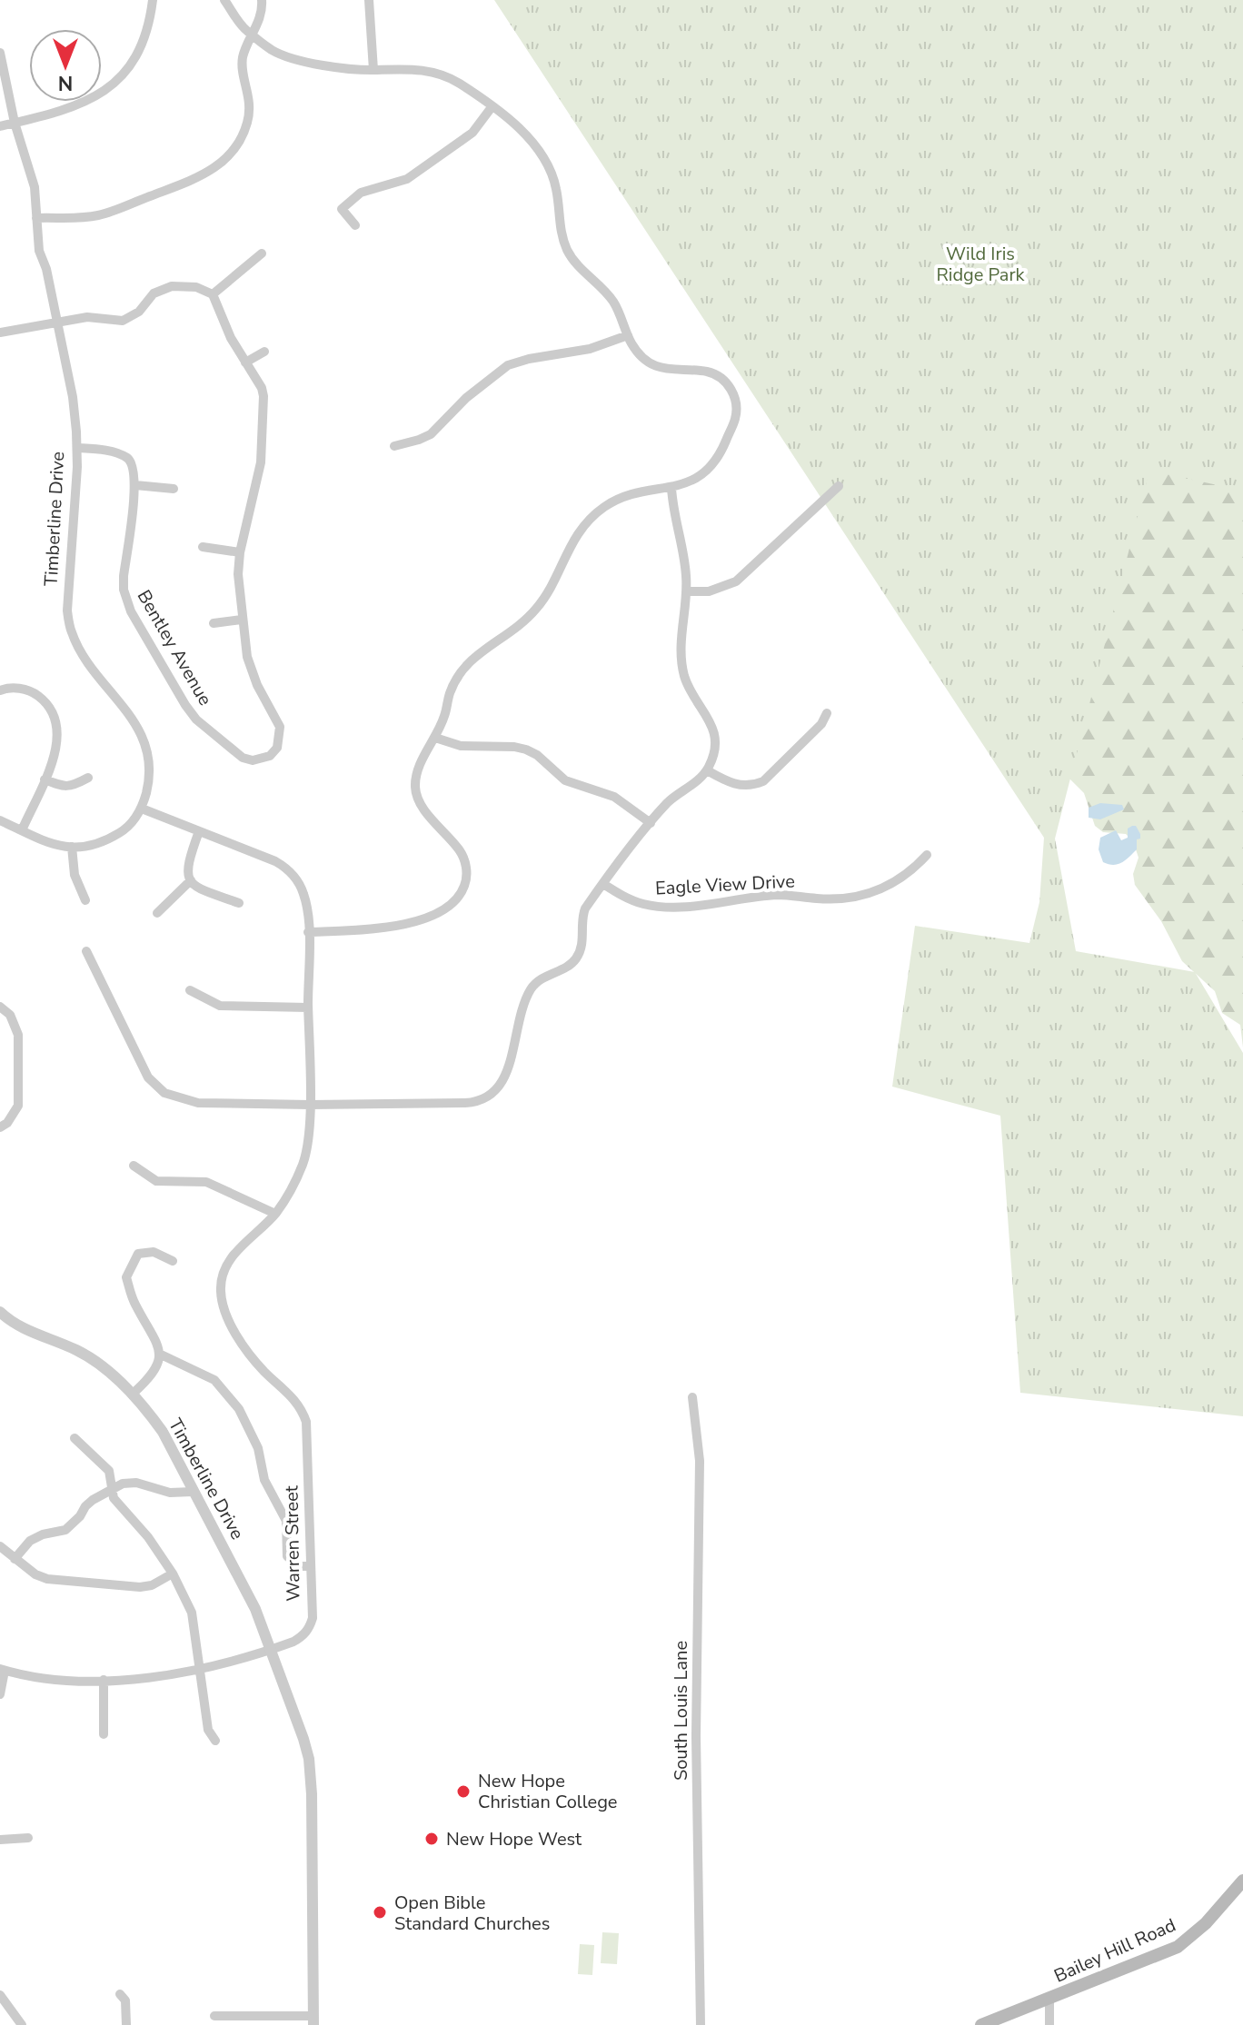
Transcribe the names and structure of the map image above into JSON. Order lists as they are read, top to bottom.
{
  "streets": {
    "main road": ["Bailey Hill Road"],
    "street": [
      "Timberline Drive",
      "Bentley Avenue",
      "Eagle View Drive",
      "Warren Street",
      "South Louis Lane"
    ]
  },
  "crossings": [
    ["Timberline Drive", "Warren Street"]
  ],
  "parks": ["Wild Iris Ridge Park"],
  "places": ["New Hope Christian College", "New Hope West", "Open Bible Standard Churches"],
  "north": "bottom"
}
